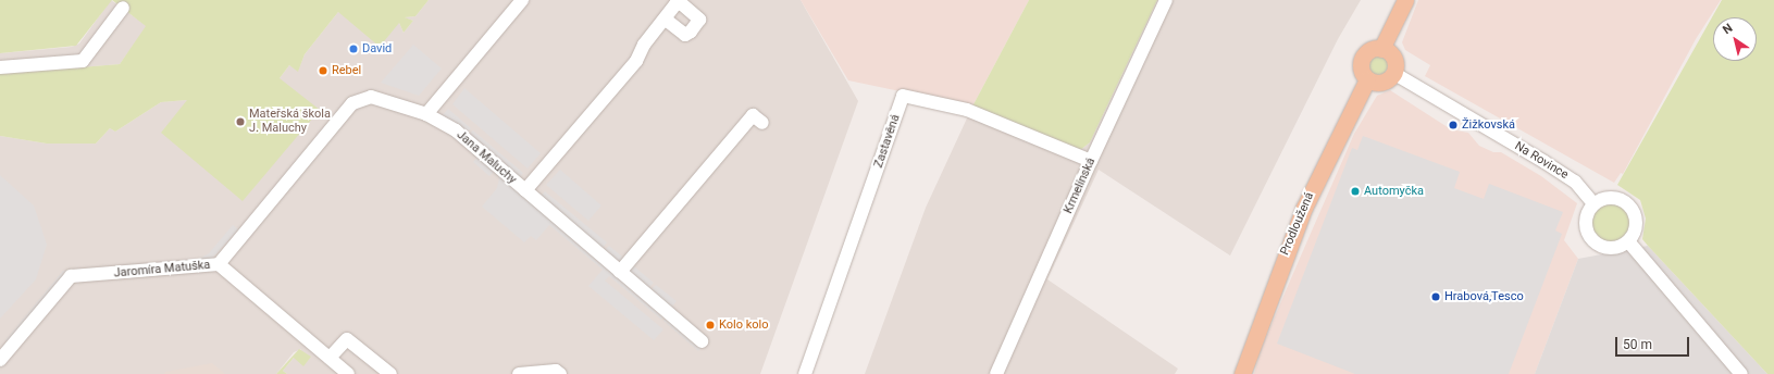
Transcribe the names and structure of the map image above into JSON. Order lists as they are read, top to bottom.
{
  "streets": {
    "main road": ["Prodloužená"],
    "street": [
      "Zastavěná",
      "Jana Maluchy",
      "Na Rovince",
      "Krmelínská",
      "Jaromíra Matuška"
    ]
  },
  "crossings": [
    ["Zastavěná", "Krmelínská"],
    ["Jana Maluchy", "Jaromíra Matuška"],
    ["Na Rovince", "Prodloužená"]
  ],
  "places": [
    "David",
    "Rebel",
    "Mateřská škola J. Maluchy",
    "Žižkovská",
    "Automyčka",
    "Hrabová,Tesco",
    "Kolo kolo"
  ],
  "scale_bar": "50 m",
  "north": "top left"
}
